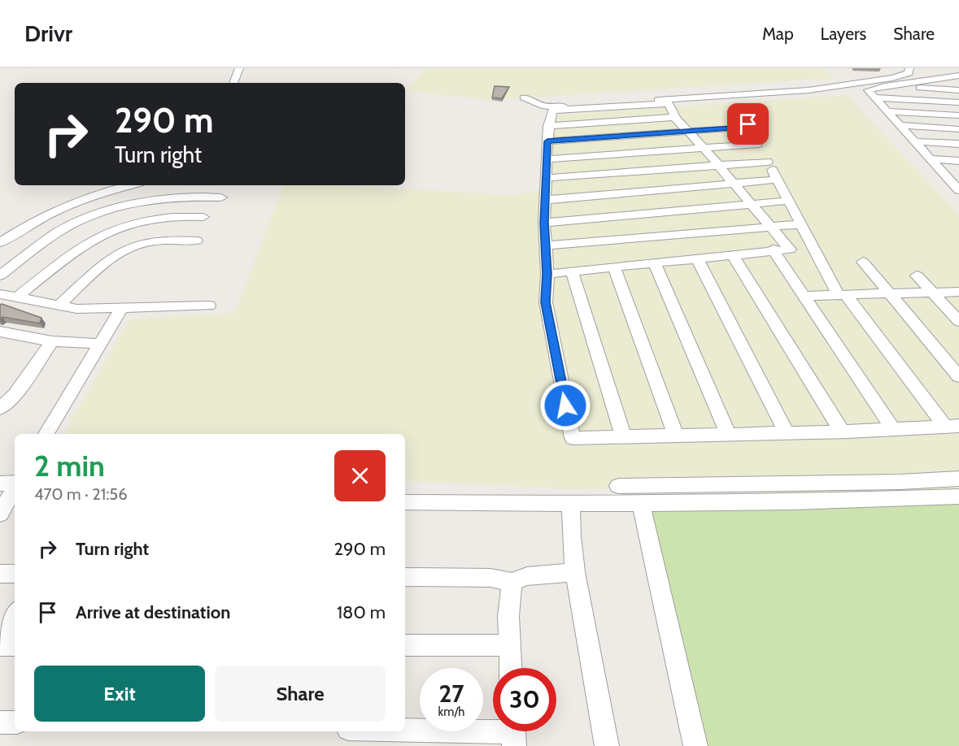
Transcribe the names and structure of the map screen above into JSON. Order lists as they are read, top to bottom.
{
  "page": {
    "header": "Drivr",
    "nav": ["Map", "Layers", "Share"],
    "turn": ["290 m", "Turn right"],
    "heading": ["2 min", "470 m · 21:56"],
    "list": [
      {
        "name": "Turn right",
        "value": "290 m"
      },
      {
        "name": "Arrive at destination",
        "value": "180 m"
      }
    ],
    "buttons": ["Exit", "Share"],
    "speed": "27 km/h",
    "limit": "30"
  }
}
